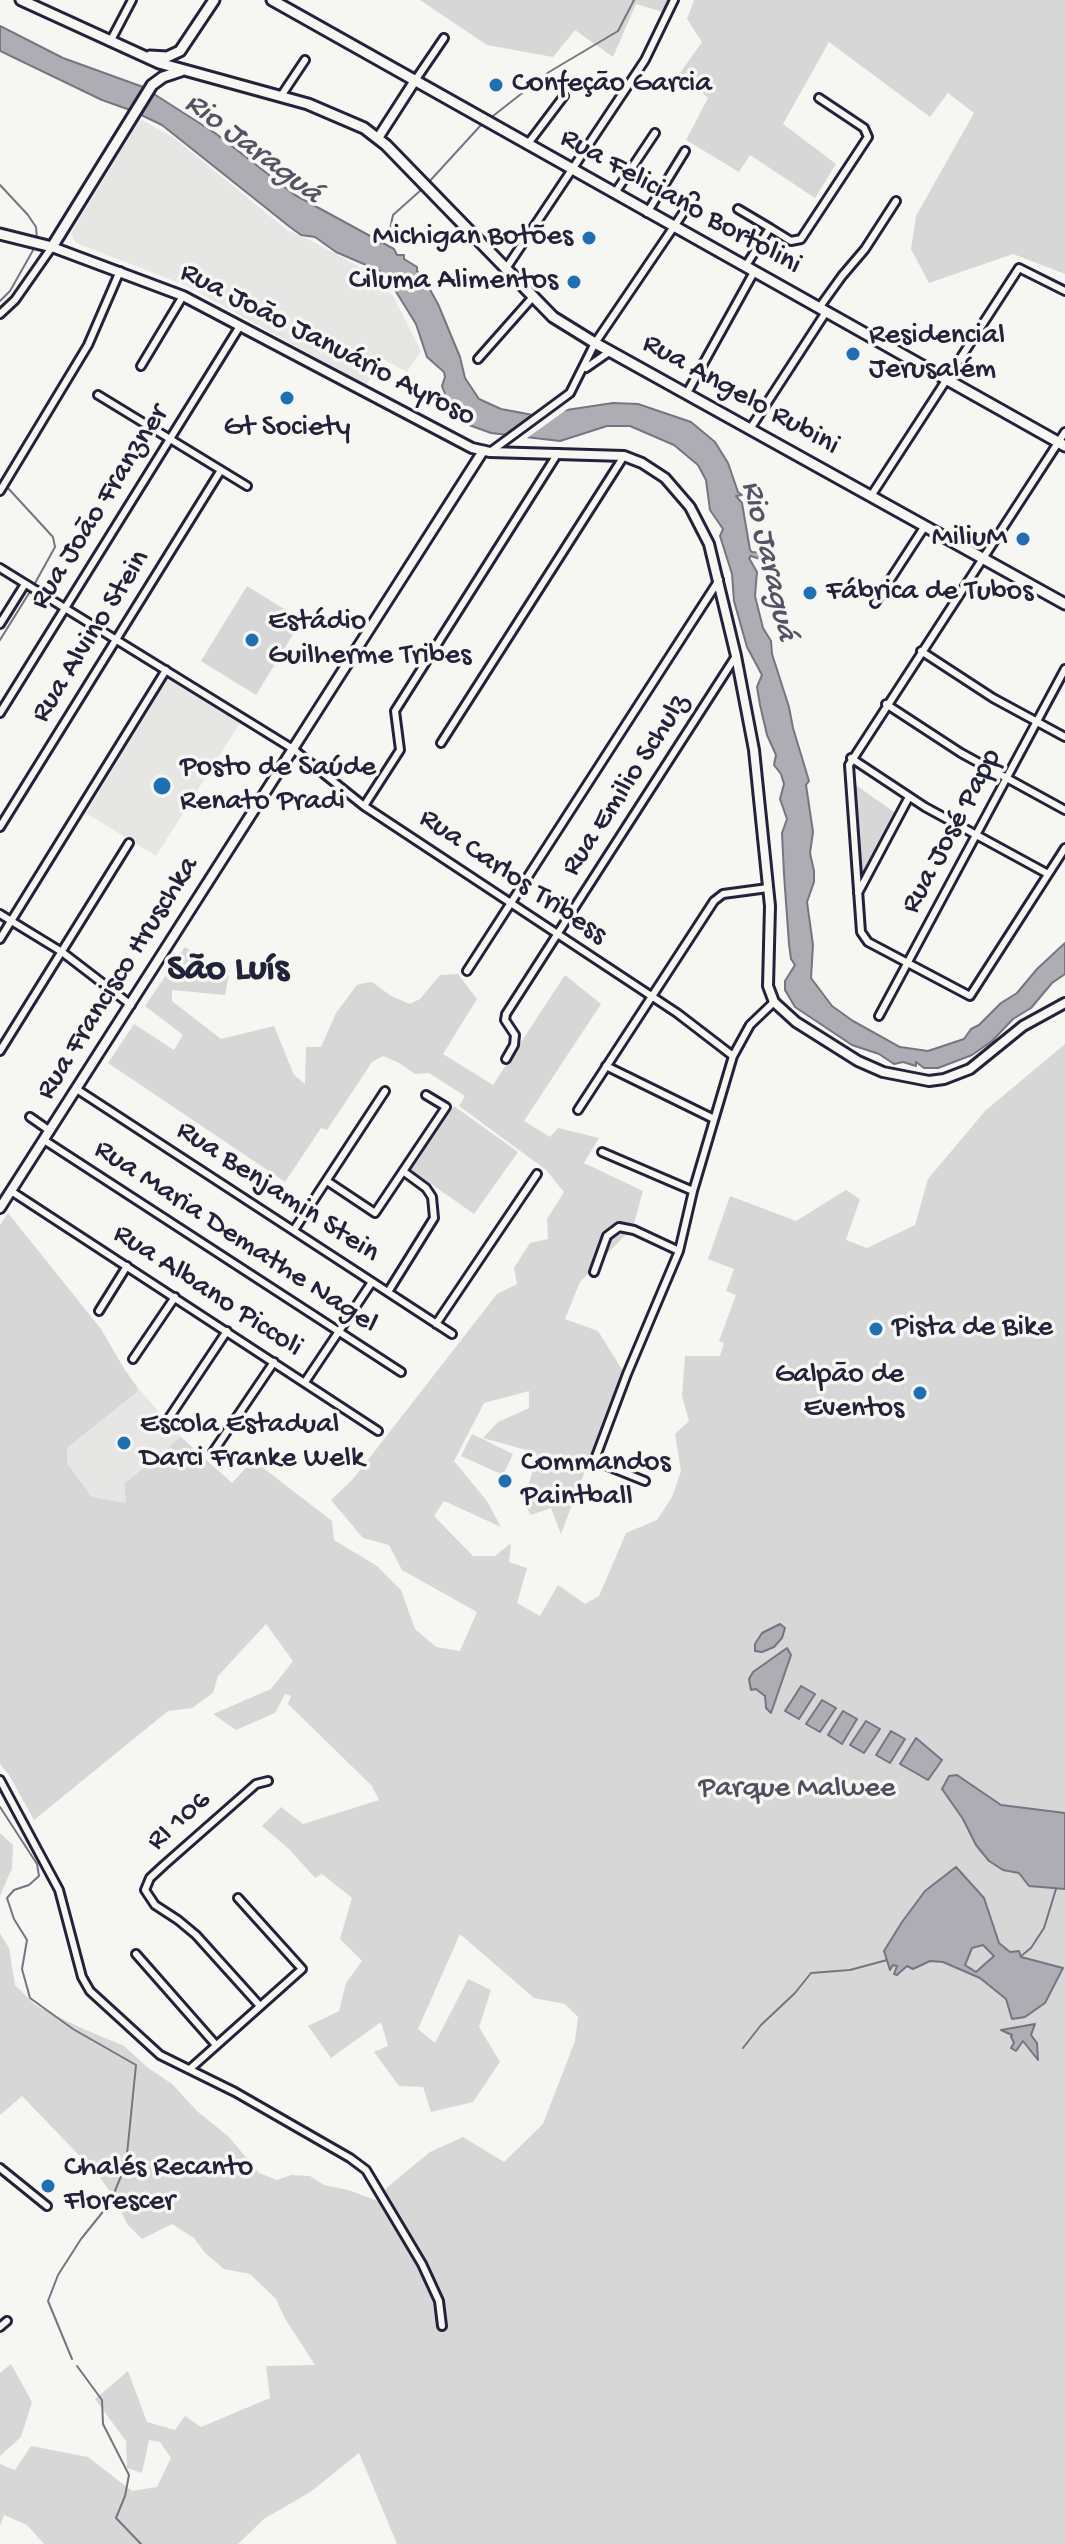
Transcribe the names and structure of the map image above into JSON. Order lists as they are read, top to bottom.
{
  "streets": {
    "main road": [
      "Rua Feliciano Bortolini",
      "Rua João Januário Ayroso",
      "Rua Angelo Rubini",
      "Rua Francisco Hruschka"
    ],
    "street": [
      "Rua João Franzner",
      "Rua Alvino Stein",
      "Rua Emilio Schulz",
      "Rua José Papp",
      "Rua Carlos Tribess",
      "Rua Benjamin Stein",
      "Rua Maria Demathe Nagel",
      "Rua Albano Piccoli",
      "RI 106"
    ]
  },
  "crossings": [
    ["Rua João Januário Ayroso", "Rua João Franzner"],
    ["Rua João Januário Ayroso", "Rua Emilio Schulz"],
    ["Rua João Januário Ayroso", "Rua Francisco Hruschka"],
    ["Rua João Franzner", "Rua Carlos Tribess"],
    ["Rua Alvino Stein", "Rua Carlos Tribess"],
    ["Rua Emilio Schulz", "Rua Carlos Tribess"],
    ["Rua Carlos Tribess", "Rua Francisco Hruschka"],
    ["Rua Francisco Hruschka", "Rua Benjamin Stein"],
    ["Rua Francisco Hruschka", "Rua Maria Demathe Nagel"],
    ["Rua Francisco Hruschka", "Rua Albano Piccoli"]
  ],
  "districts": ["São Luís"],
  "water": ["Rio Jaraguá"],
  "parks": ["Parque Malwee"],
  "places": [
    "Confeção Garcia",
    "Michigan Botões",
    "Ciluma Alimentos",
    "Residencial Jerusalém",
    "Gt Society",
    "MiliuM",
    "Fábrica de Tubos",
    "Estádio Guilherme Tribes",
    "Posto de Saúde Renato Pradi",
    "Pista de Bike",
    "Galpão de Eventos",
    "Escola Estadual Darci Franke Welk",
    "Commandos Paintball",
    "Chalés Recanto Florescer"
  ]
}
